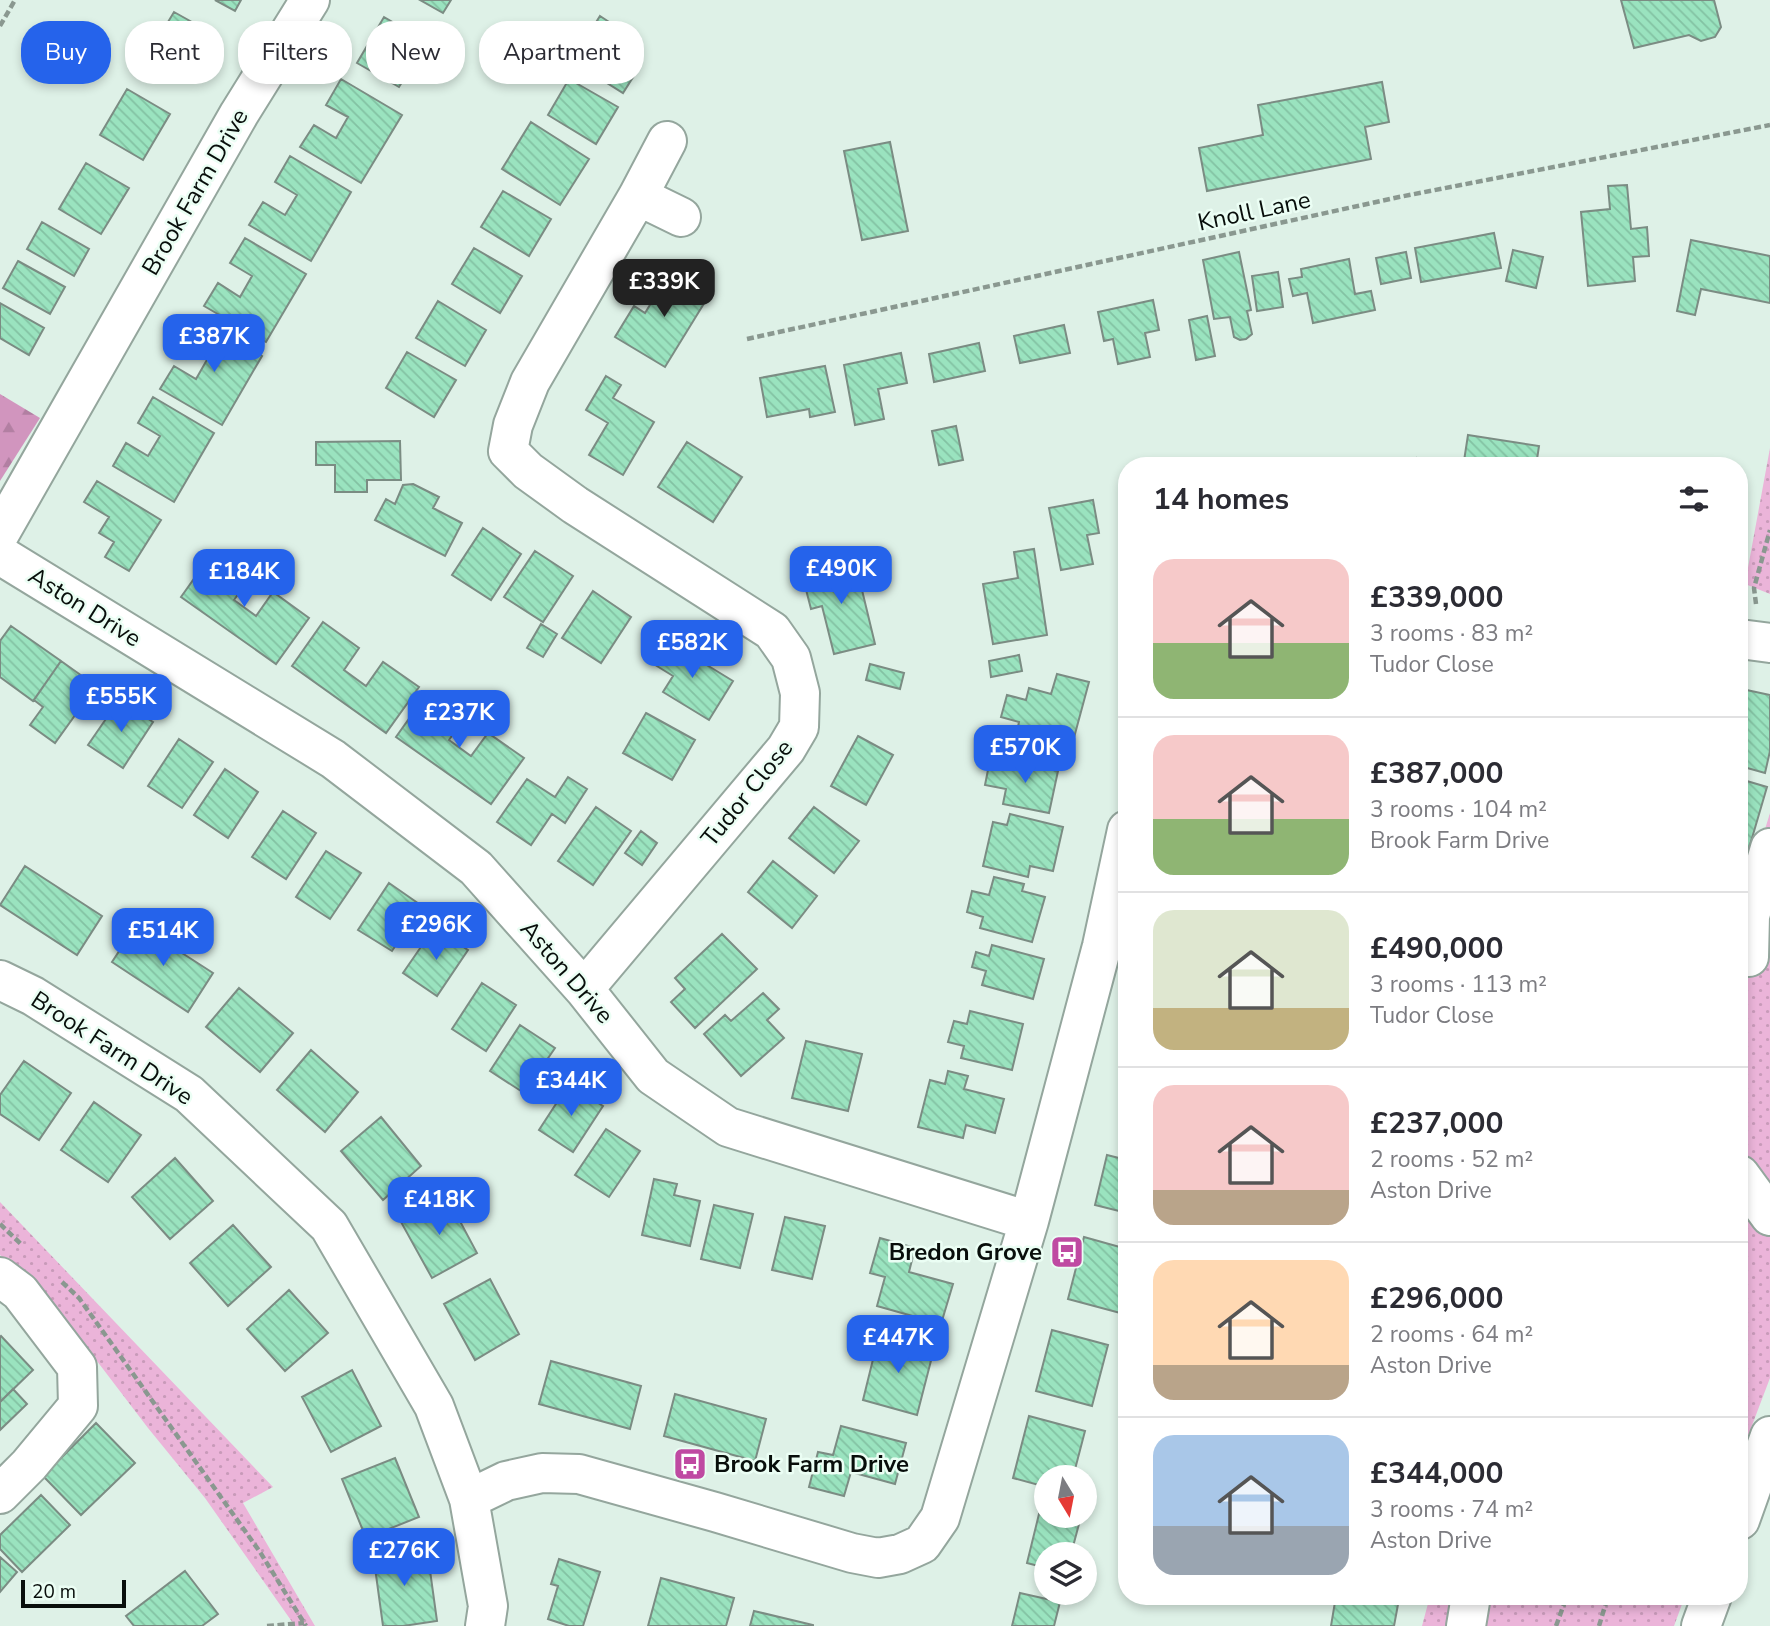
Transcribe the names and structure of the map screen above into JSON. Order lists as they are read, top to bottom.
{
  "streets": {
    "street": ["Brook Farm Drive", "Aston Drive", "Tudor Close"],
    "path": ["Knoll Lane"]
  },
  "crossings": [
    ["Aston Drive", "Tudor Close"]
  ],
  "places": {
    "bus stop": ["Bredon Grove", "Brook Farm Drive"]
  },
  "scale_bar": "20 m",
  "north": "bottom",
  "page": {
    "chip": [
      "Buy",
      "Rent",
      "Filters",
      "New",
      "Apartment"
    ],
    "price": [
      "£339K",
      "£387K",
      "£490K",
      "£184K",
      "£582K",
      "£555K",
      "£237K",
      "£570K",
      "£296K",
      "£514K",
      "£344K",
      "£418K",
      "£447K",
      "£276K"
    ],
    "heading": "14 homes",
    "list": [
      {
        "name": "£339,000",
        "note": "3 rooms · 83 m² · Tudor Close"
      },
      {
        "name": "£387,000",
        "note": "3 rooms · 104 m² · Brook Farm Drive"
      },
      {
        "name": "£490,000",
        "note": "3 rooms · 113 m² · Tudor Close"
      },
      {
        "name": "£237,000",
        "note": "2 rooms · 52 m² · Aston Drive"
      },
      {
        "name": "£296,000",
        "note": "2 rooms · 64 m² · Aston Drive"
      },
      {
        "name": "£344,000",
        "note": "3 rooms · 74 m² · Aston Drive"
      }
    ],
    "scale": "20 m"
  }
}
